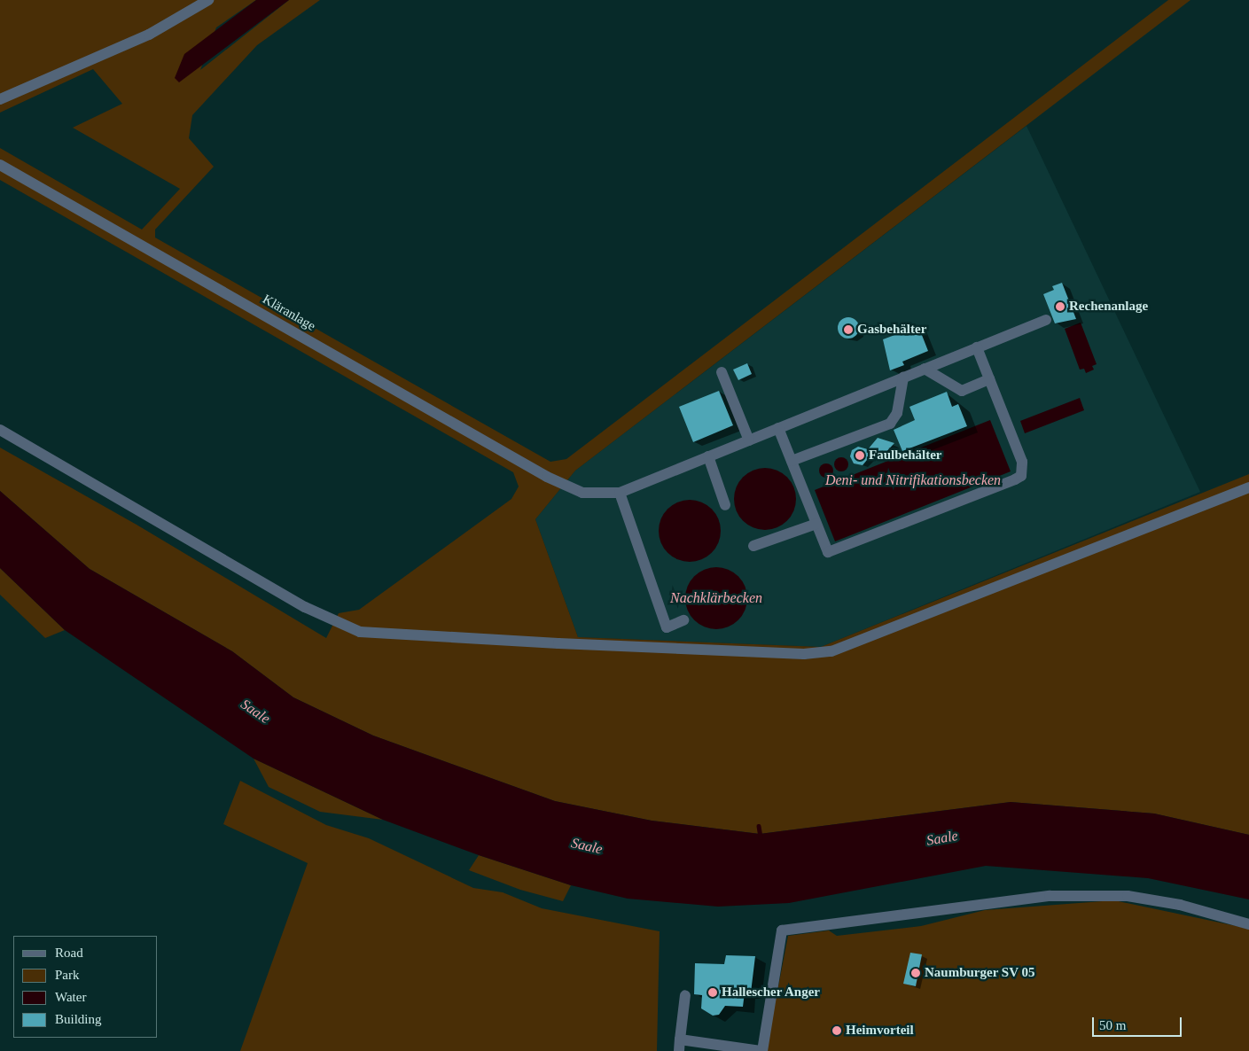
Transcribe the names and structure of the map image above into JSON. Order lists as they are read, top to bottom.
{
  "streets": {
    "street": ["Kläranlage"]
  },
  "water": ["Deni- und Nitrifikationsbecken", "Nachklärbecken", "Saale"],
  "places": [
    "Rechenanlage",
    "Gasbehälter",
    "Faulbehälter",
    "Naumburger SV 05",
    "Hallescher Anger",
    "Heimvorteil"
  ],
  "legend": [
    "Road",
    "Park",
    "Water",
    "Building"
  ],
  "scale_bar": "50 m"
}
